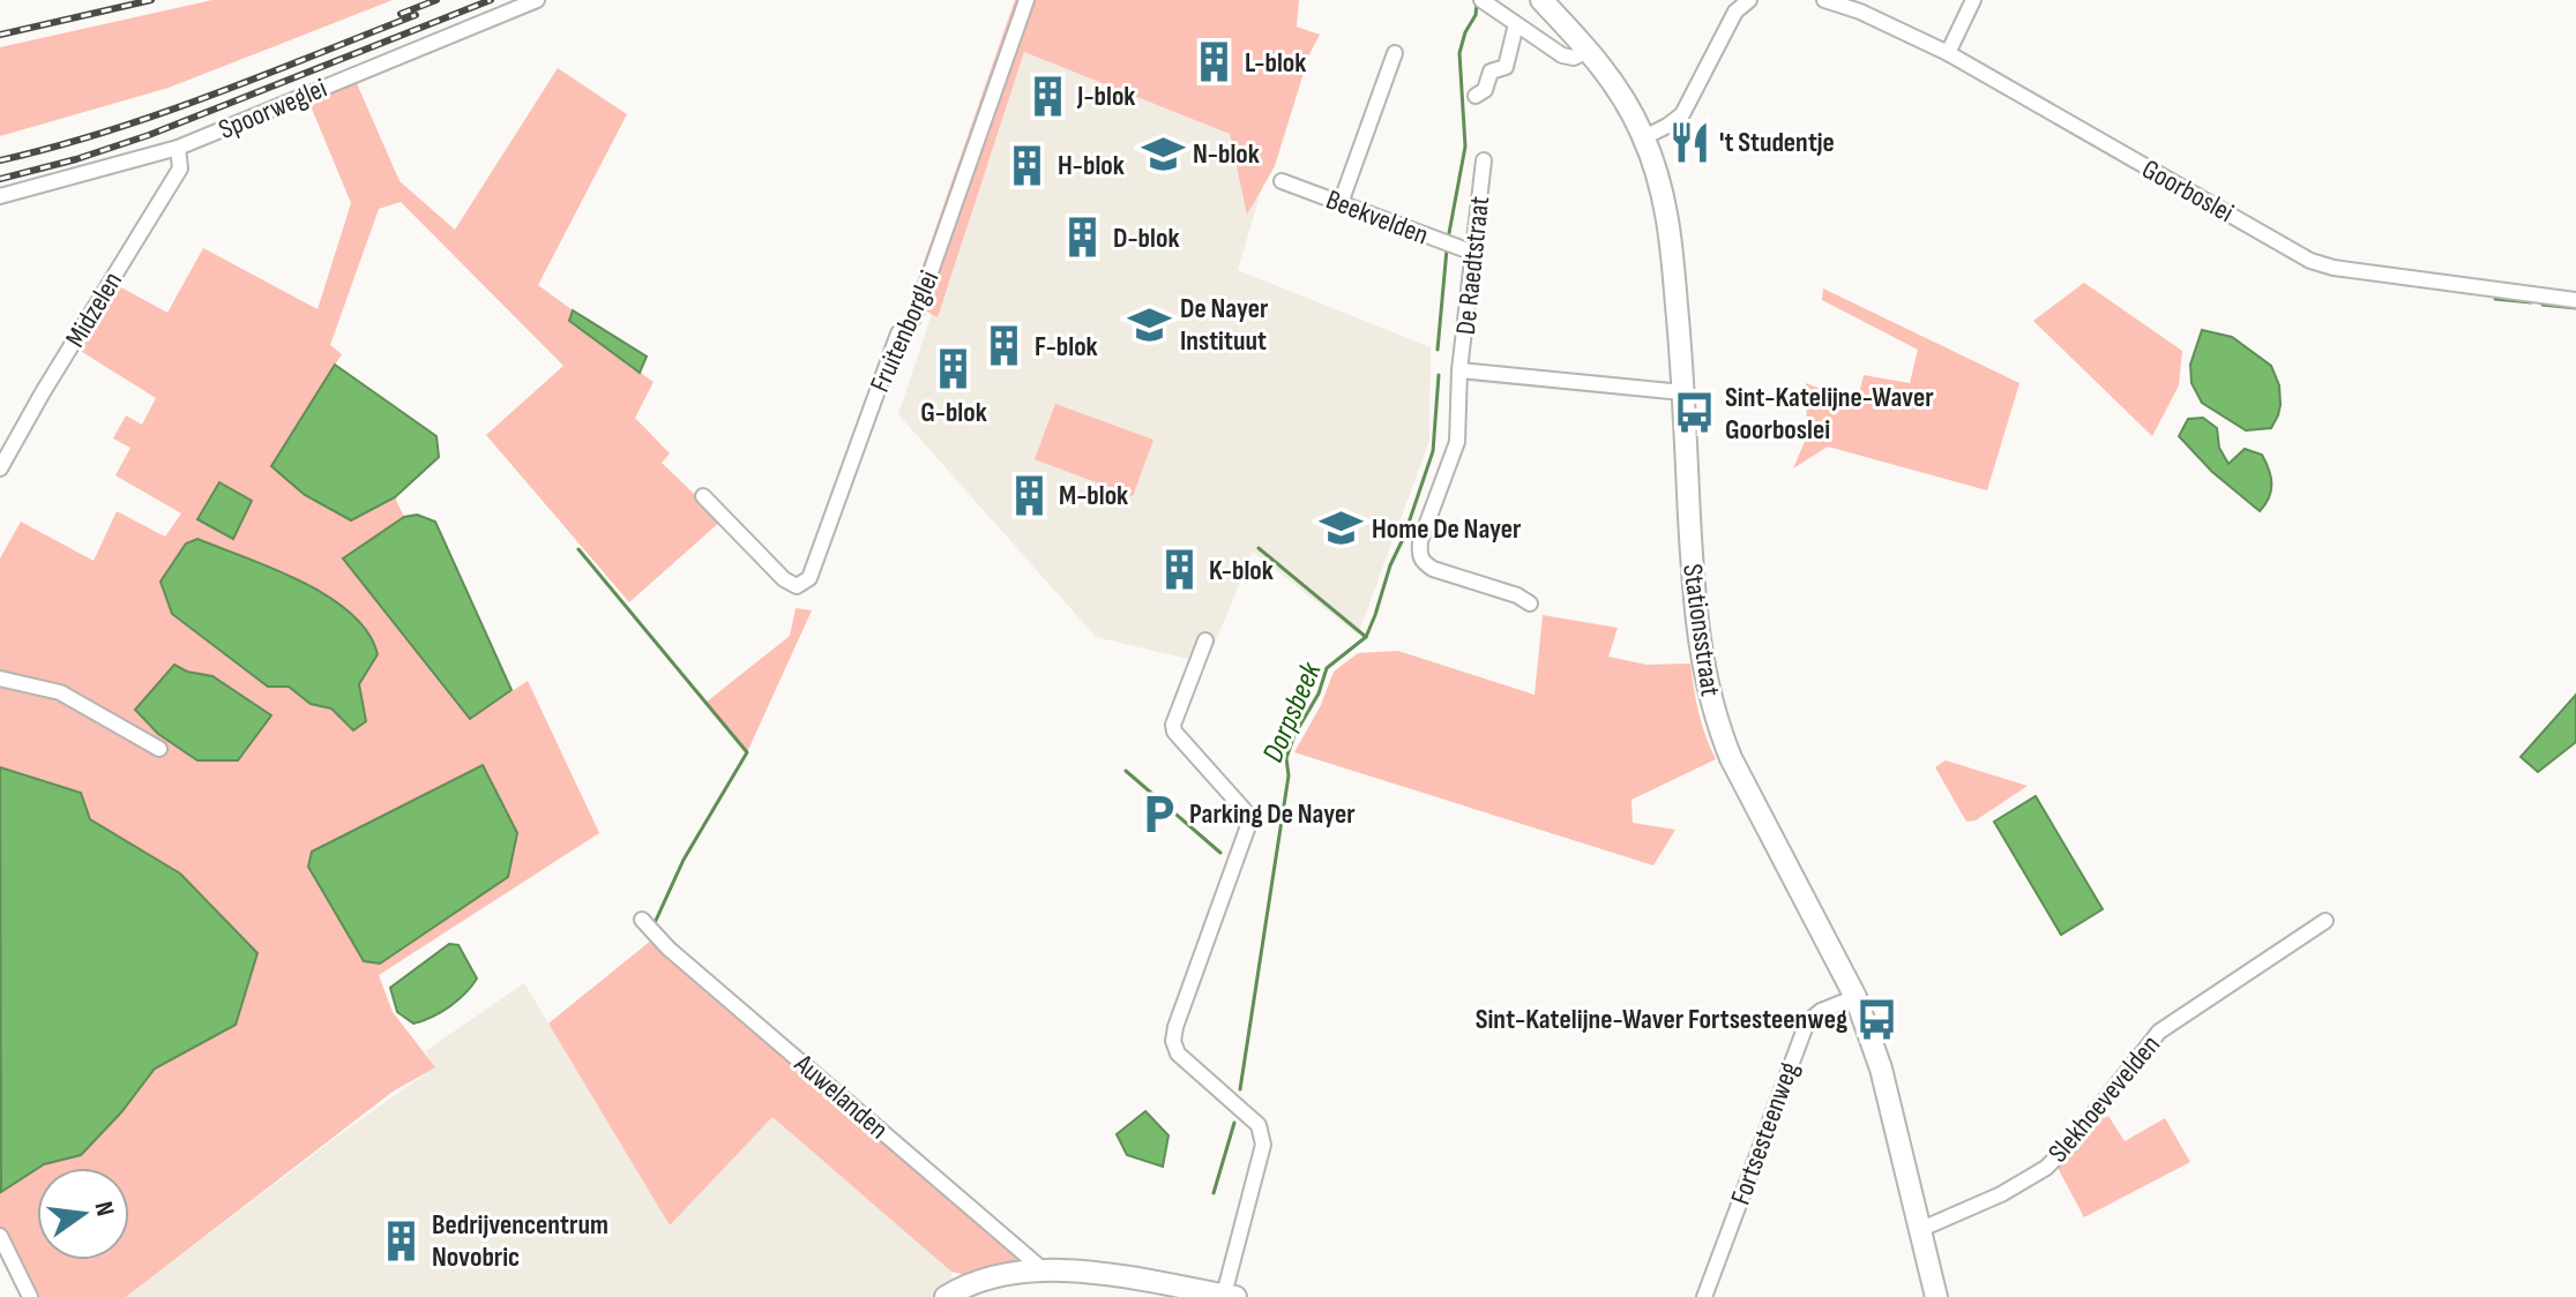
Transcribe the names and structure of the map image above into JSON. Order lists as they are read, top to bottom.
{
  "streets": {
    "street": [
      "Spoorweglei",
      "Goorboslei",
      "Beekvelden",
      "De Raedtstraat",
      "Midzelen",
      "Fruitenborglei",
      "Stationsstraat",
      "Auwelanden",
      "Slekhoevevelden",
      "Fortsesteenweg"
    ]
  },
  "crossings": [
    ["Spoorweglei", "Midzelen"],
    ["Beekvelden", "De Raedtstraat"],
    ["Stationsstraat", "Slekhoevevelden"],
    ["Stationsstraat", "Fortsesteenweg"]
  ],
  "water": ["Dorpsbeek"],
  "places": {
    "building": [
      "L-blok",
      "J-blok",
      "H-blok",
      "D-blok",
      "F-blok",
      "G-blok",
      "M-blok",
      "K-blok",
      "Bedrijvencentrum Novobric"
    ],
    "restaurant": ["'t Studentje"],
    "school or university": ["N-blok", "De Nayer Instituut", "Home De Nayer"],
    "bus stop": ["Sint-Katelijne-Waver Goorboslei", "Sint-Katelijne-Waver Fortsesteenweg"],
    "parking": ["Parking De Nayer"]
  },
  "north": "right"
}
